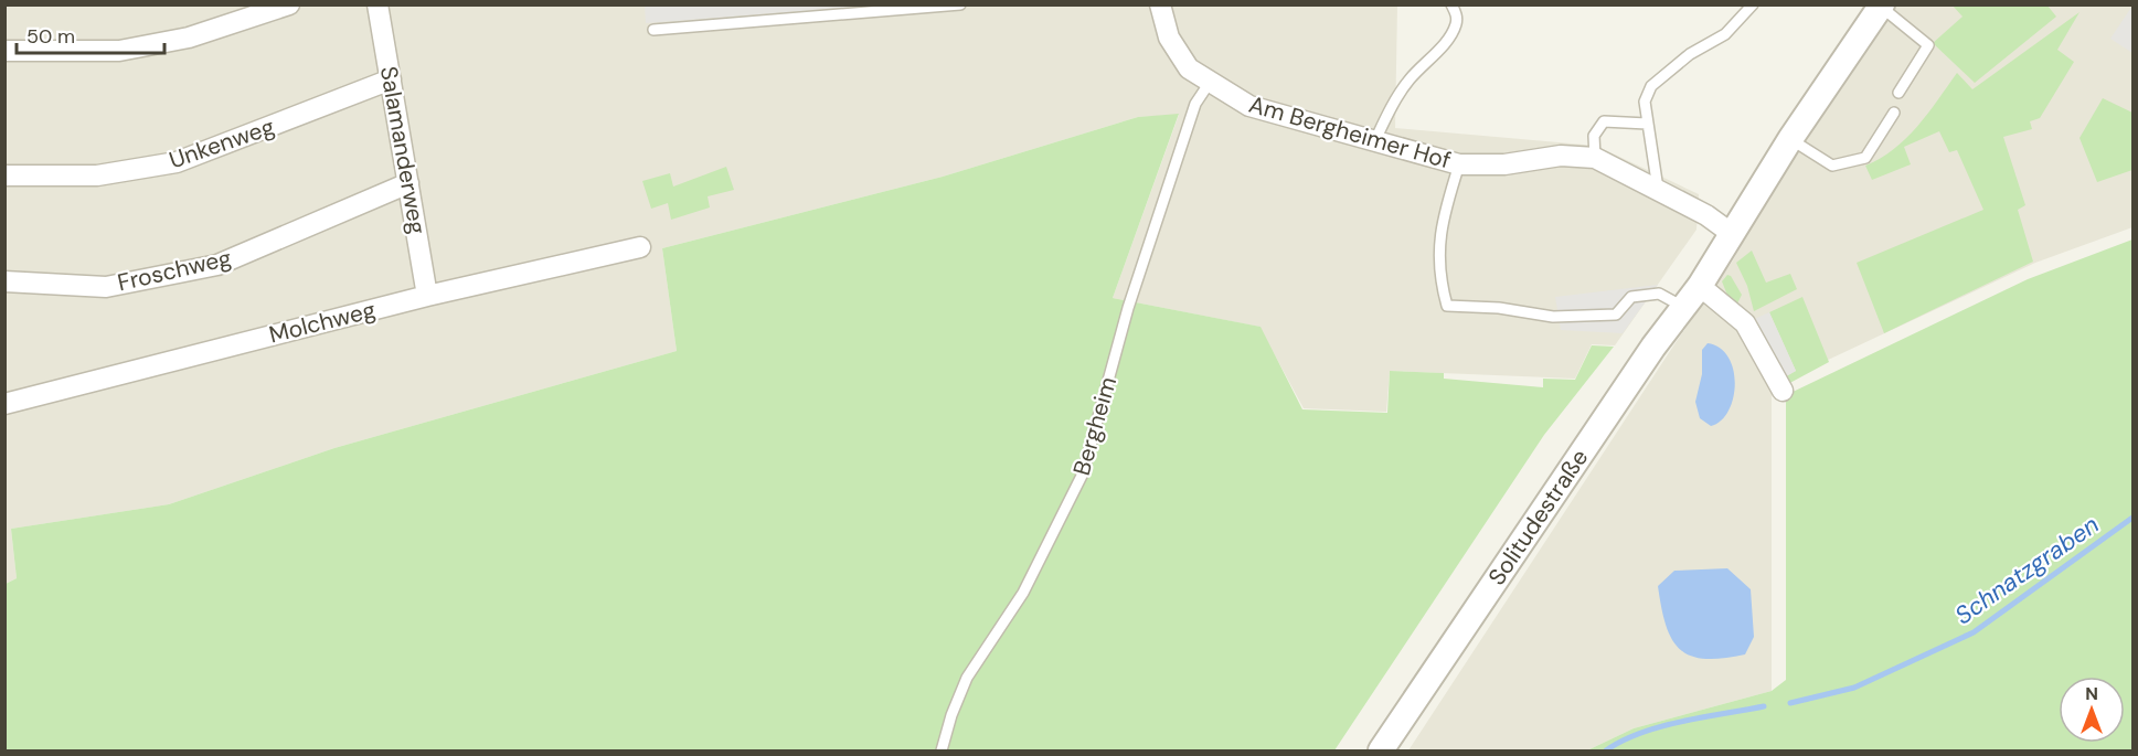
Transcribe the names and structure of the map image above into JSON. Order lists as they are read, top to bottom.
{
  "streets": {
    "street": [
      "Am Bergheimer Hof",
      "Unkenweg",
      "Salamanderweg",
      "Froschweg",
      "Molchweg",
      "Solitudestraße"
    ],
    "lane": ["Bergheim"]
  },
  "crossings": [
    ["Am Bergheimer Hof", "Bergheim"],
    ["Am Bergheimer Hof", "Solitudestraße"],
    ["Unkenweg", "Salamanderweg"],
    ["Salamanderweg", "Froschweg"],
    ["Salamanderweg", "Molchweg"]
  ],
  "water": ["Schnatzgraben"],
  "scale_bar": "50 m",
  "north": "top"
}
